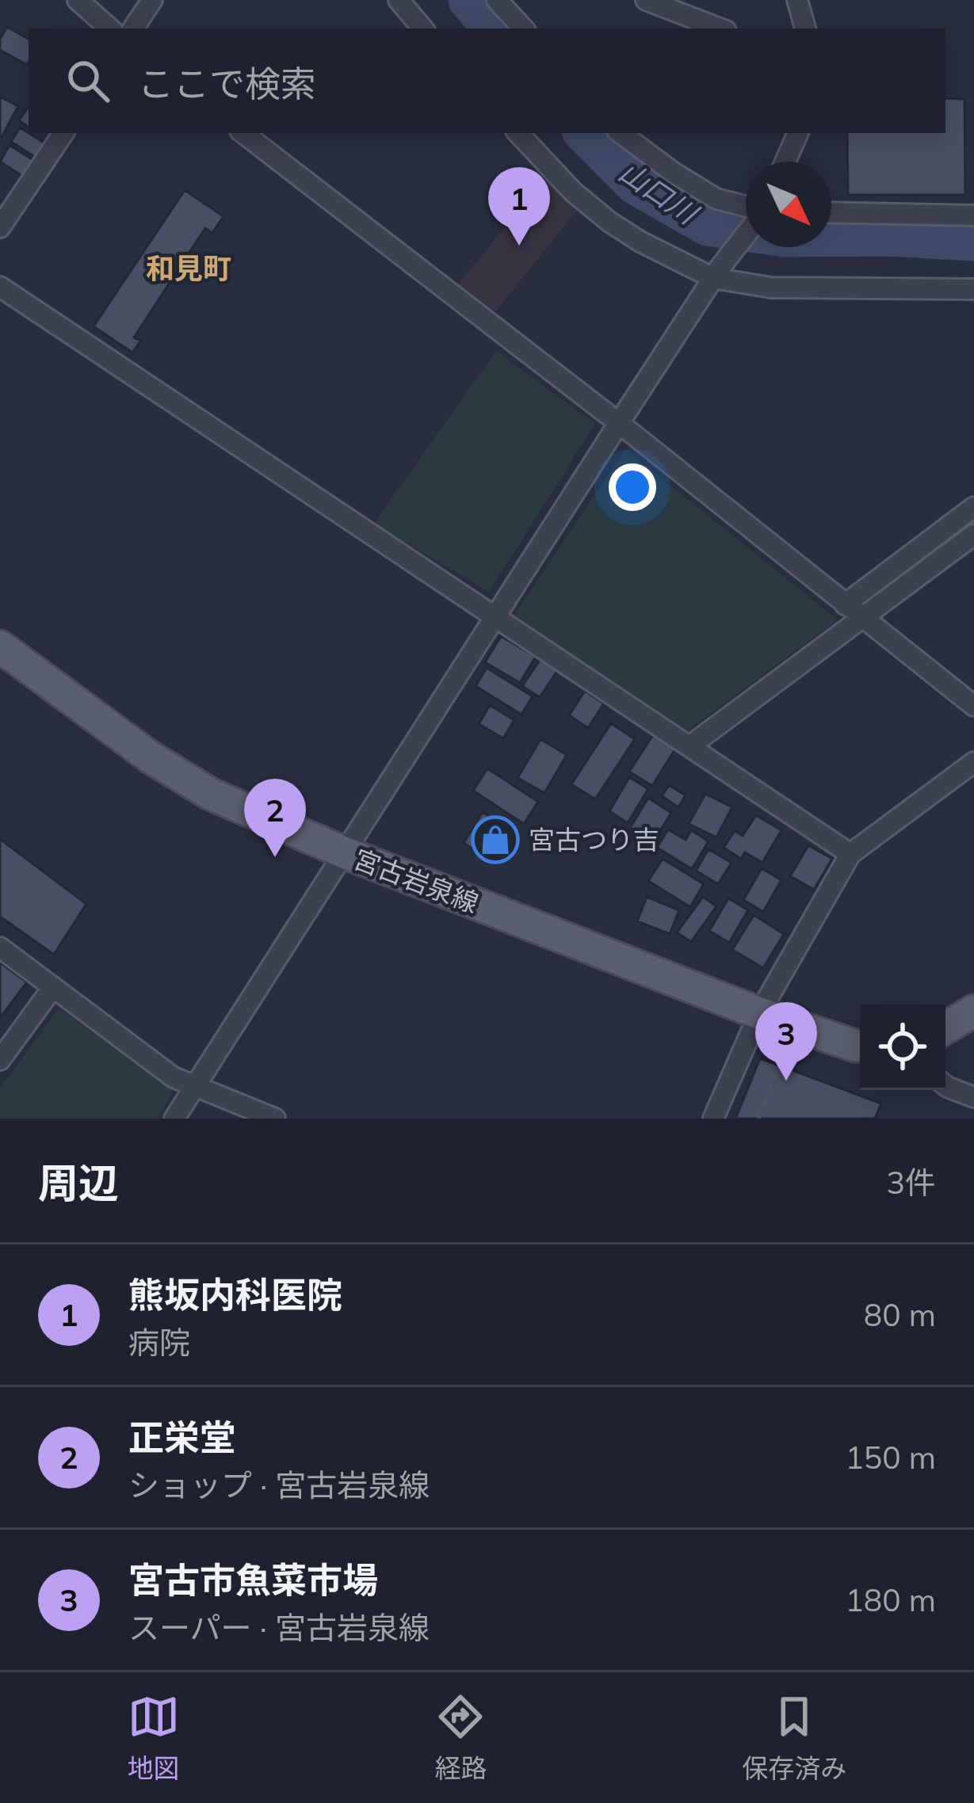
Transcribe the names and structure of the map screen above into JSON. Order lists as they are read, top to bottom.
{
  "streets": {
    "main road": ["宮古岩泉線"]
  },
  "districts": ["和見町"],
  "water": ["山口川"],
  "places": {
    "shop": ["宮古つり吉"]
  },
  "north": "bottom right",
  "page": {
    "search": "ここで検索",
    "pins": ["1", "2", "3"],
    "heading": ["周辺", "3件"],
    "list": [
      {
        "mark": "1",
        "name": "熊坂内科医院",
        "note": "病院",
        "value": "80 m"
      },
      {
        "mark": "2",
        "name": "正栄堂",
        "note": "ショップ · 宮古岩泉線",
        "value": "150 m"
      },
      {
        "mark": "3",
        "name": "宮古市魚菜市場",
        "note": "スーパー · 宮古岩泉線",
        "value": "180 m"
      }
    ],
    "nav": ["地図", "経路", "保存済み"]
  }
}
